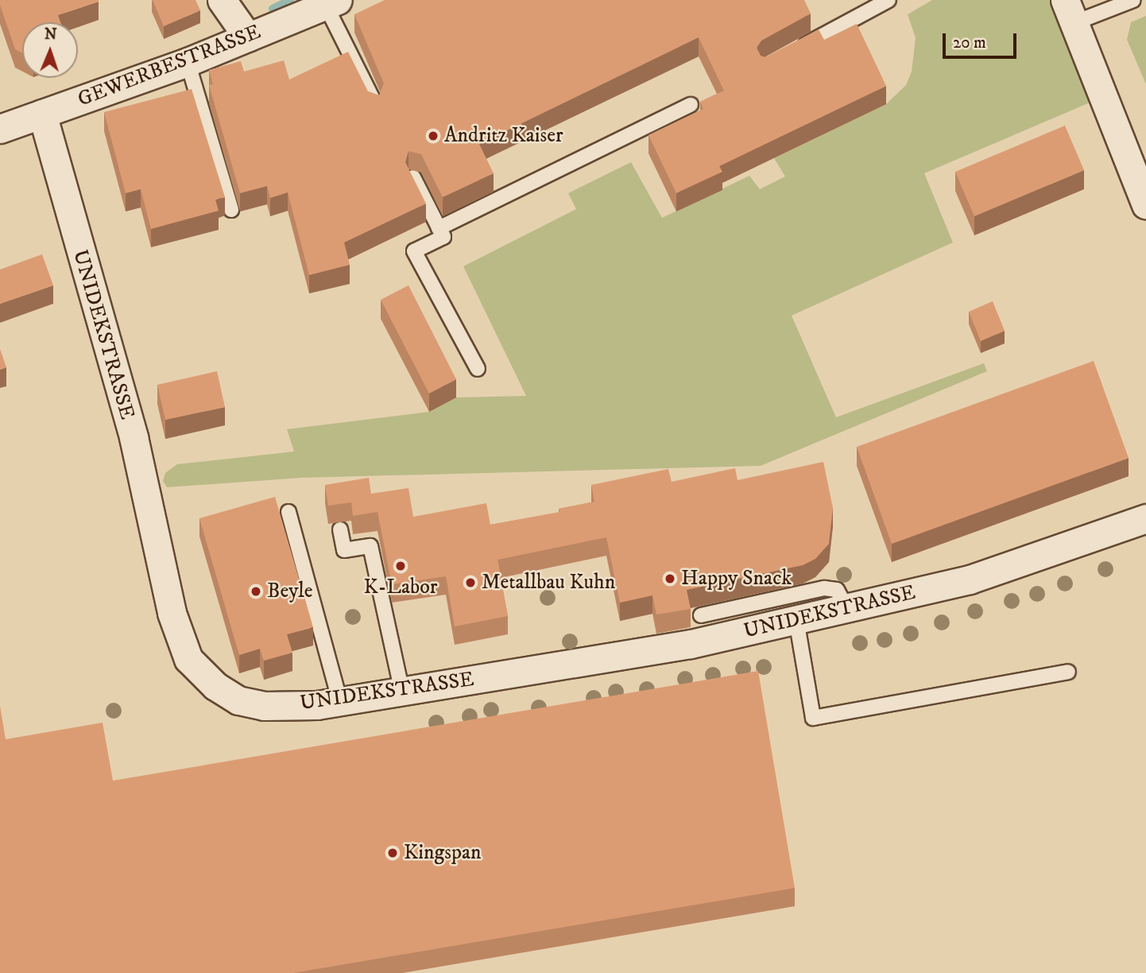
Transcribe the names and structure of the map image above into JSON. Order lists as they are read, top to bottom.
{
  "streets": {
    "street": ["GEWERBESTRASSE", "UNIDEKSTRASSE"]
  },
  "crossings": [
    ["GEWERBESTRASSE", "UNIDEKSTRASSE"]
  ],
  "places": [
    "Andritz Kaiser",
    "K-Labor",
    "Happy Snack",
    "Metallbau Kuhn",
    "Beyle",
    "Kingspan"
  ],
  "scale_bar": "20 m",
  "north": "top"
}
